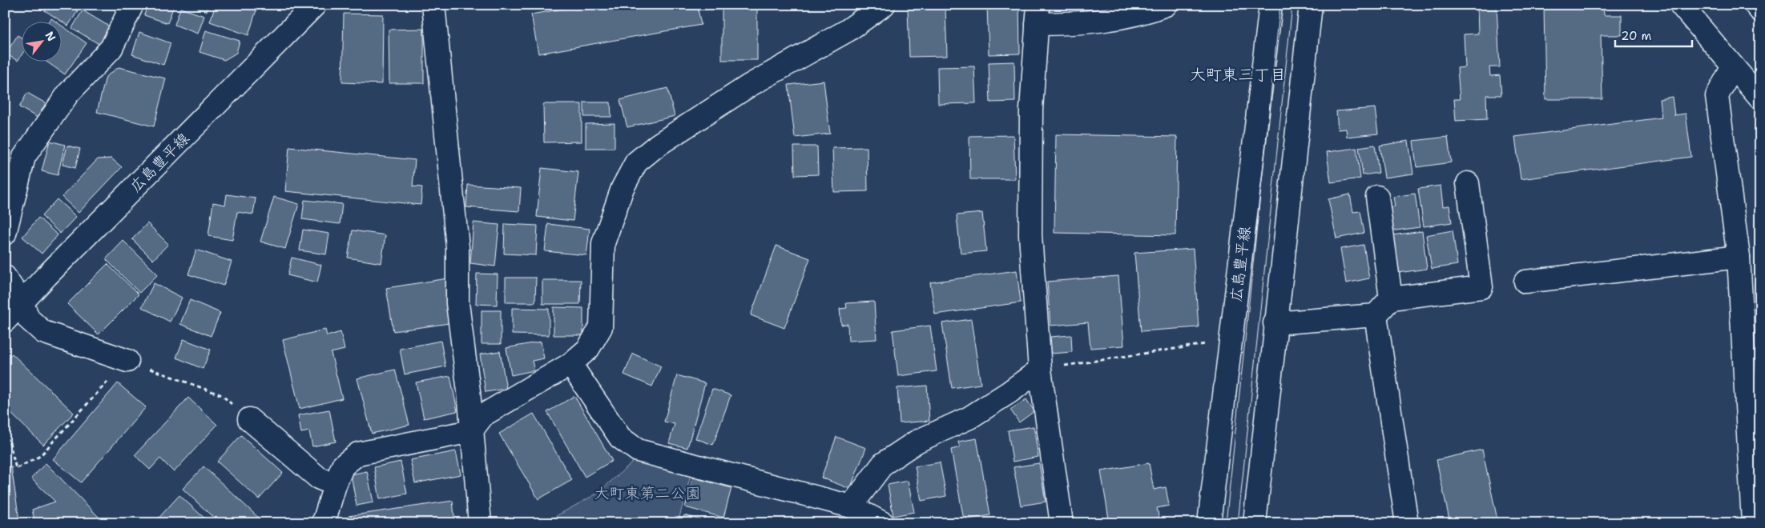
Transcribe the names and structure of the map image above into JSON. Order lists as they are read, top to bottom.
{
  "streets": {
    "main road": ["広島豊平線"]
  },
  "districts": ["大町東三丁目"],
  "parks": ["大町東第二公園"],
  "scale_bar": "20 m",
  "north": "top right"
}
